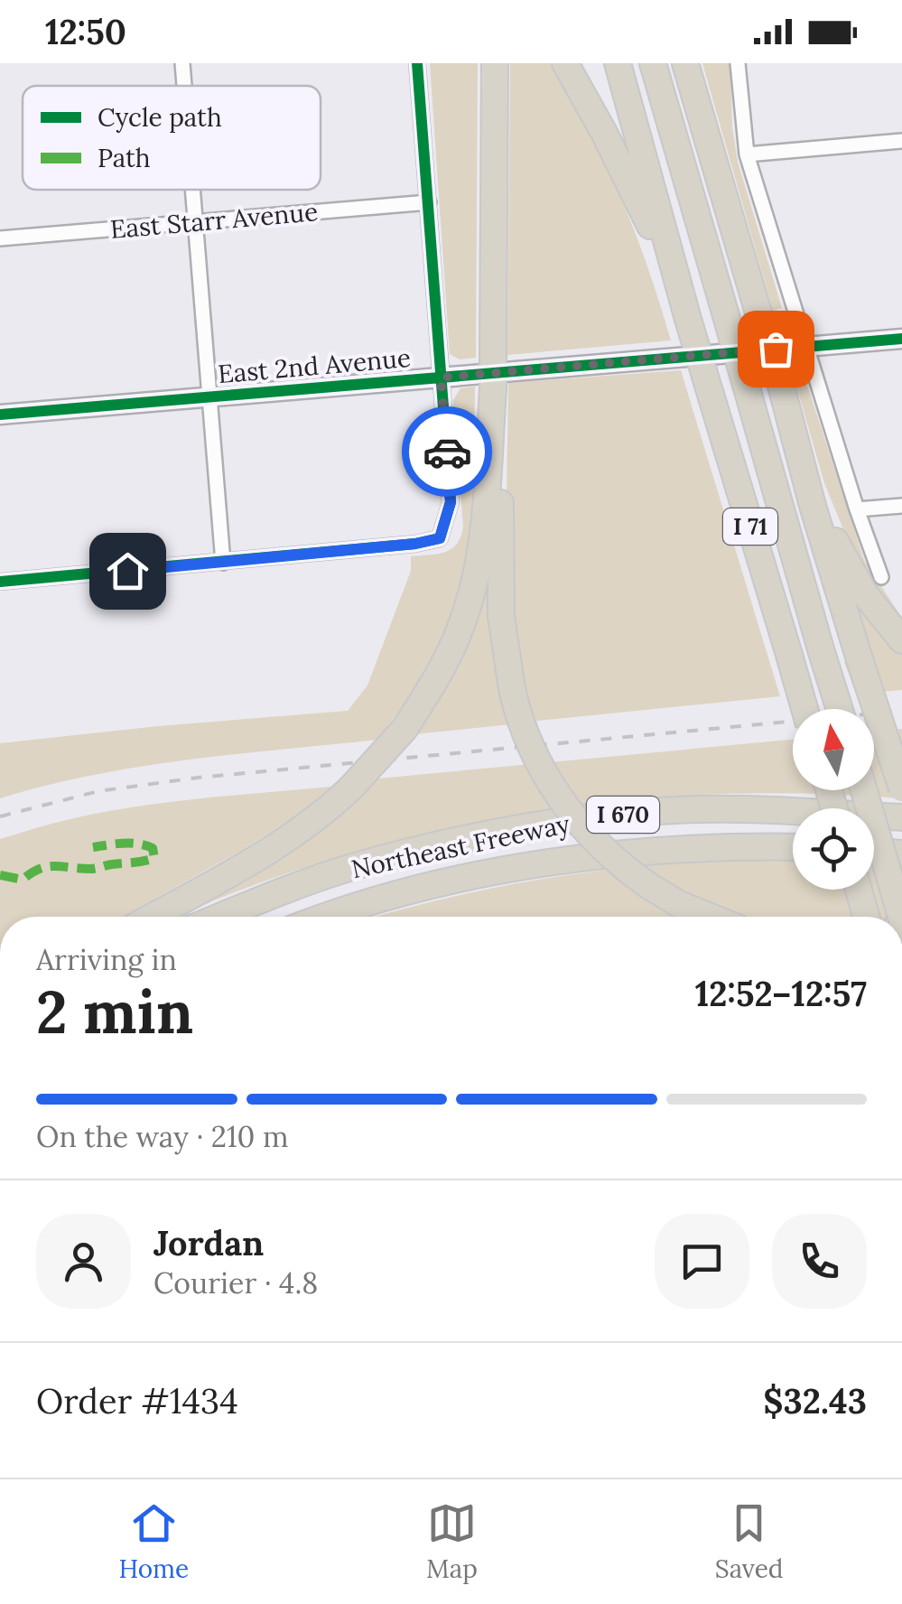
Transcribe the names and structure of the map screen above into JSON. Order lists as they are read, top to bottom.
{
  "streets": {
    "highway": ["I 71", "I 670", "Northeast Freeway"],
    "street": ["East Starr Avenue", "East 2nd Avenue"]
  },
  "legend": ["Cycle path", "Path"],
  "north": "top",
  "page": {
    "status": "12:50",
    "heading": ["2 min", "Arriving in", "12:52–12:57"],
    "panel": [
      "Jordan",
      "Courier · 4.8",
      "Order #1434",
      "$32.43"
    ],
    "bar": "On the way · 210 m",
    "tabs": ["Home", "Map", "Saved"]
  }
}
